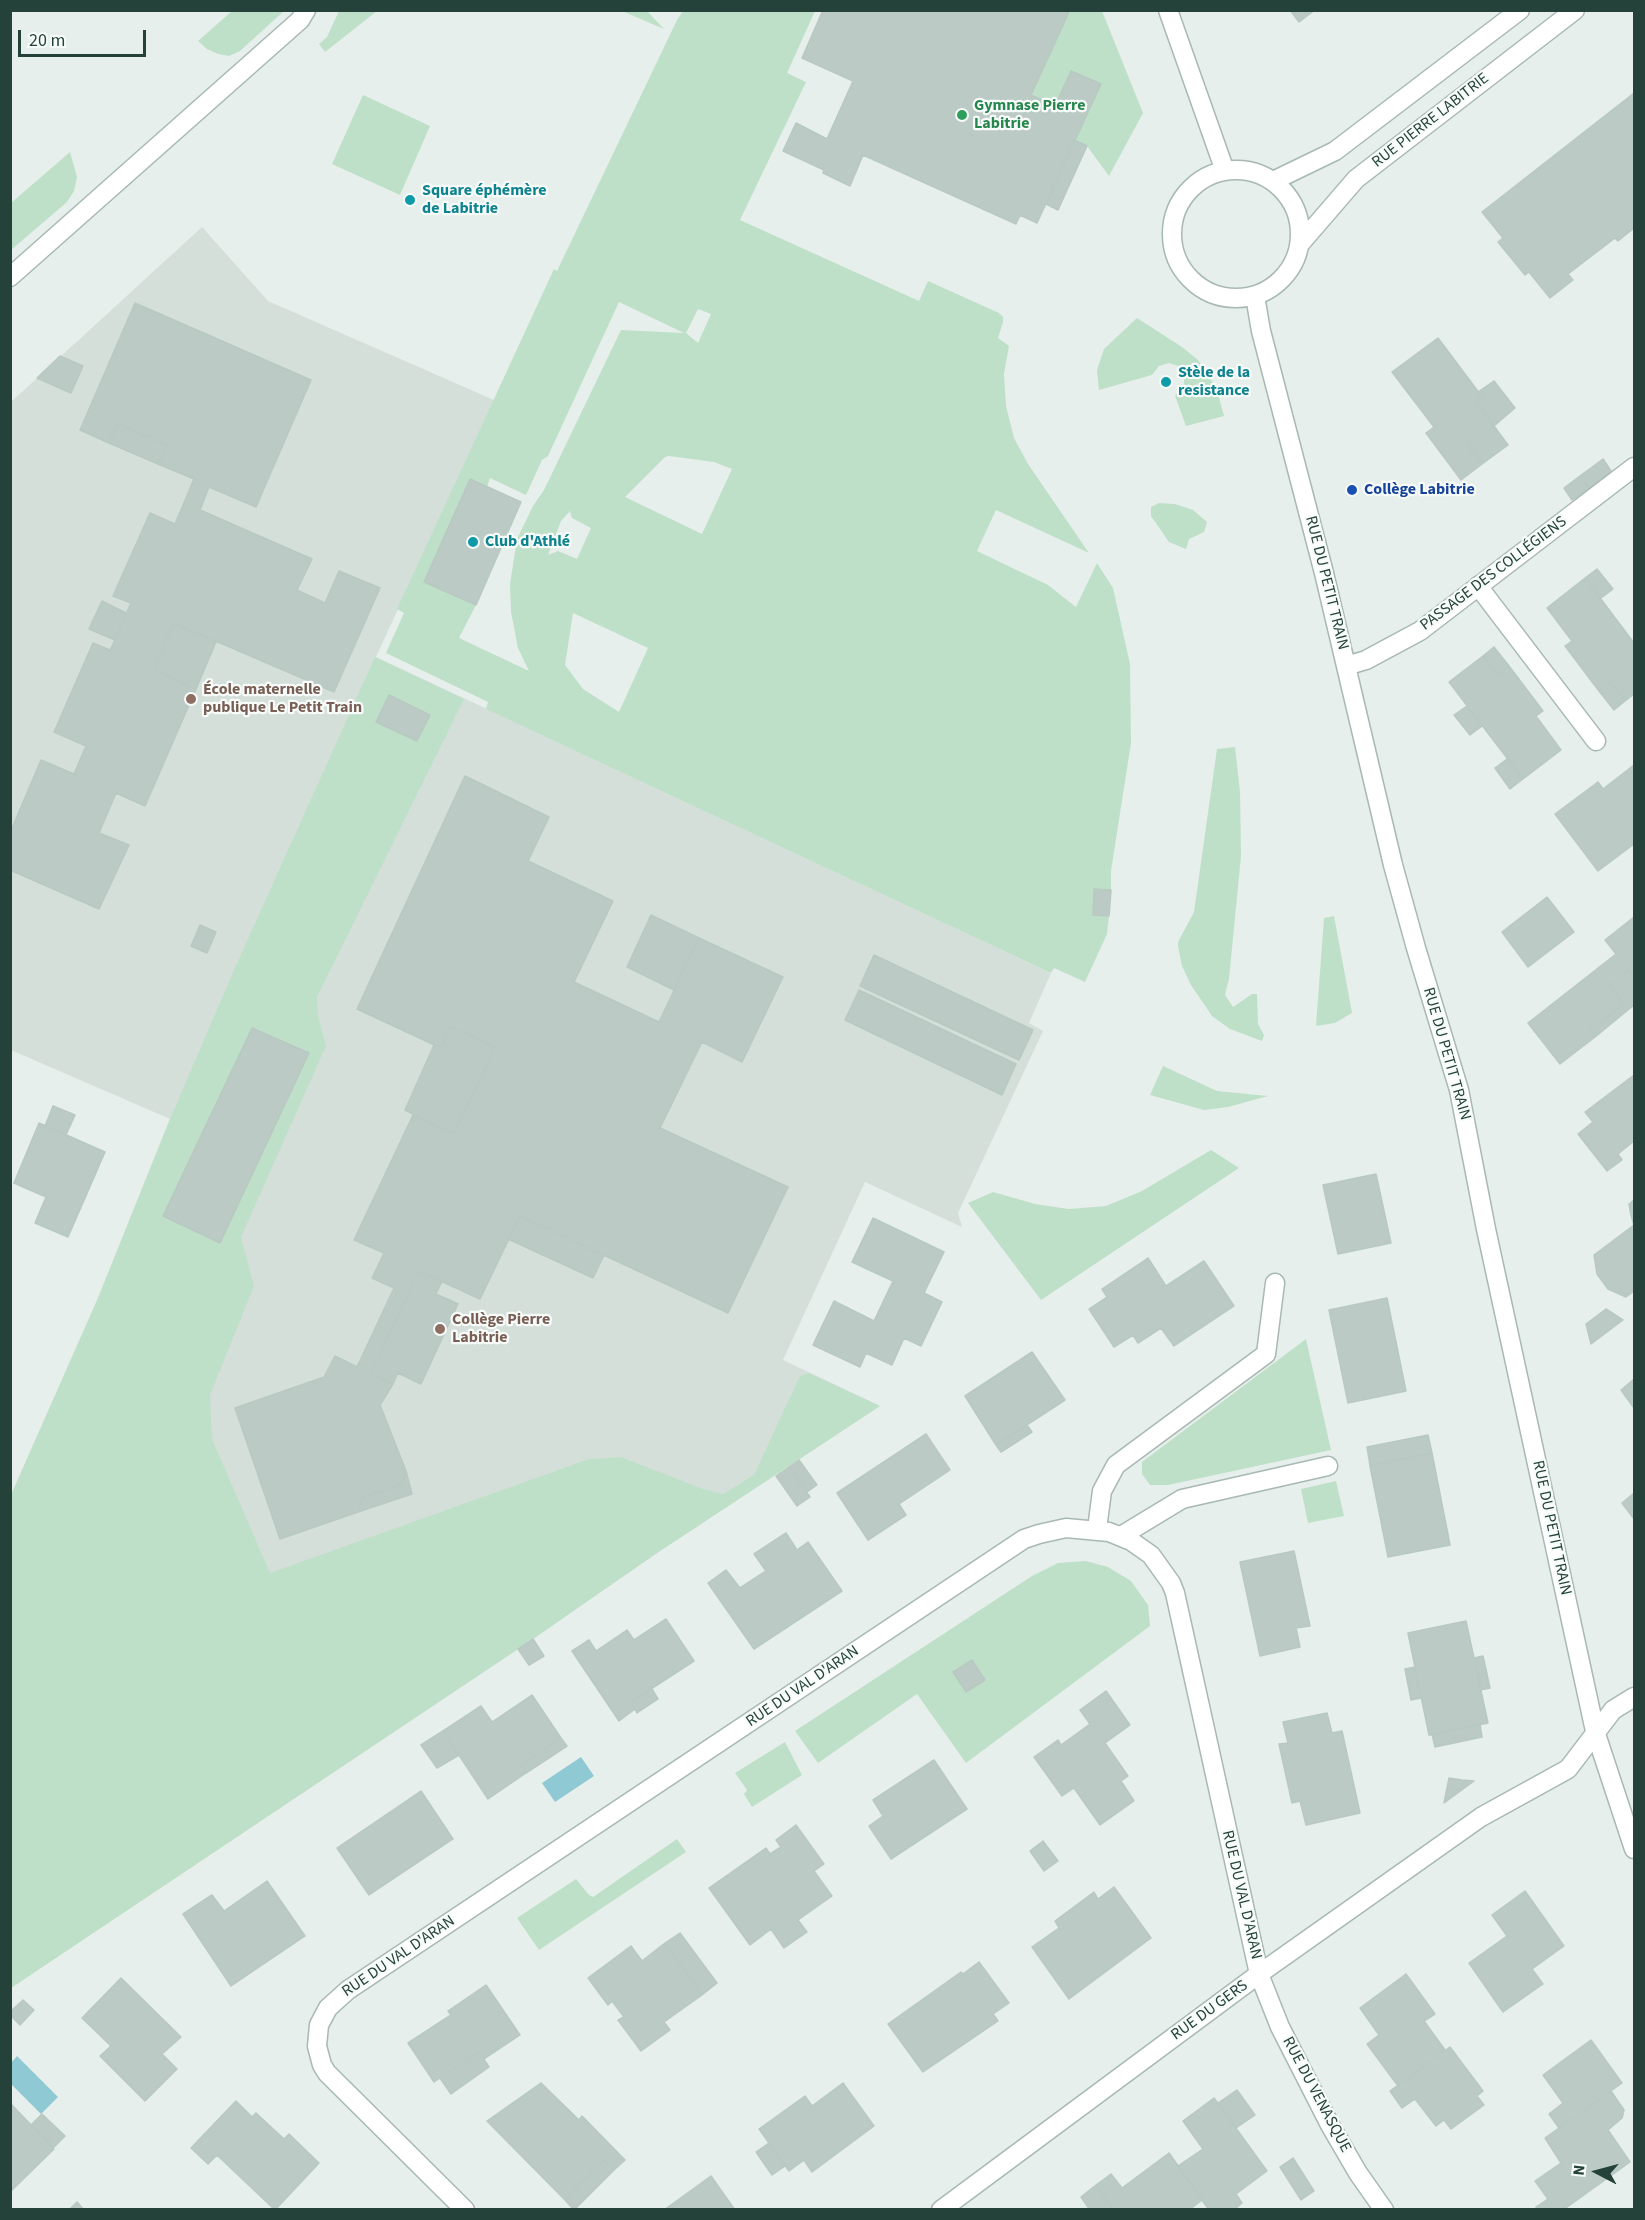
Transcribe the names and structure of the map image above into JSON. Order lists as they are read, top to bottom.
{
  "streets": {
    "street": [
      "RUE PIERRE LABITRIE",
      "PASSAGE DES COLLÉGIENS",
      "RUE DU PETIT TRAIN",
      "RUE DU VAL D'ARAN",
      "RUE DU GERS",
      "RUE DU VENASQUE"
    ]
  },
  "crossings": [
    ["RUE PIERRE LABITRIE", "RUE DU PETIT TRAIN"],
    ["PASSAGE DES COLLÉGIENS", "RUE DU PETIT TRAIN"],
    ["RUE DU PETIT TRAIN", "RUE DU GERS"],
    ["RUE DU VAL D'ARAN", "RUE DU GERS"],
    ["RUE DU VAL D'ARAN", "RUE DU VENASQUE"],
    ["RUE DU GERS", "RUE DU VENASQUE"]
  ],
  "places": [
    "Gymnase Pierre Labitrie",
    "Square éphémère de Labitrie",
    "Stèle de la resistance",
    "Collège Labitrie",
    "Club d'Athlé",
    "École maternelle publique Le Petit Train",
    "Collège Pierre Labitrie"
  ],
  "scale_bar": "20 m",
  "north": "left"
}
